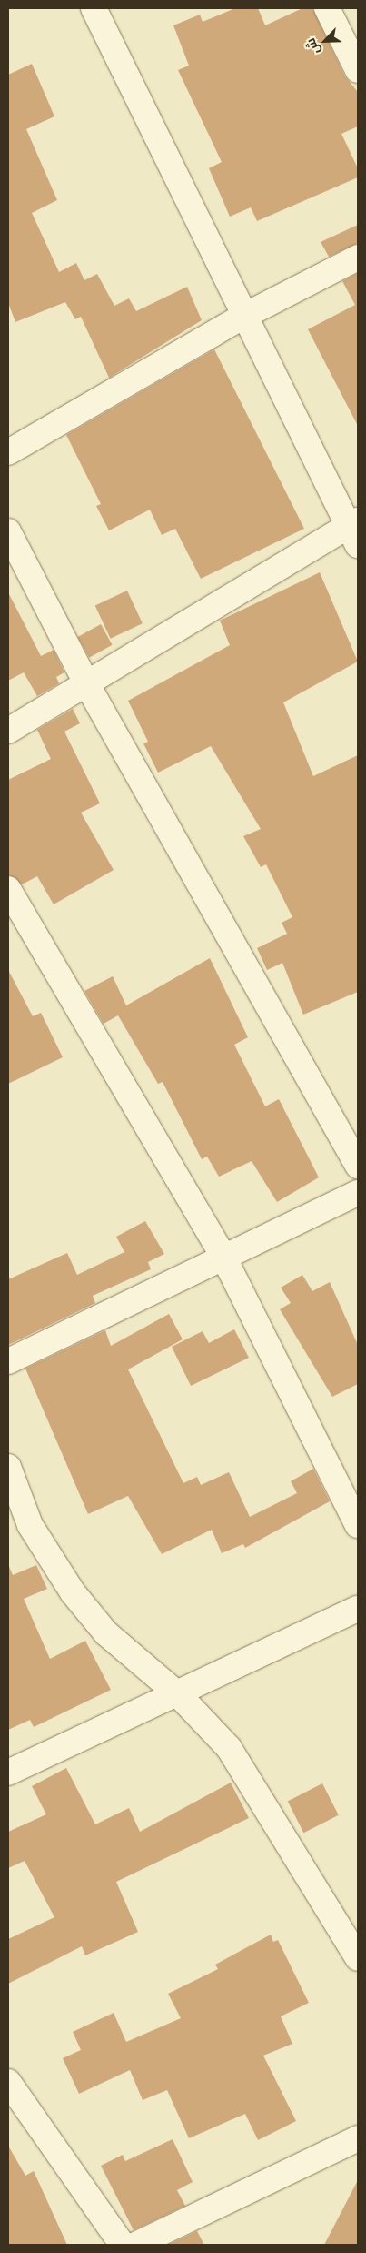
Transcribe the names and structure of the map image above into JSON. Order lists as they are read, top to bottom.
{
  "north": "bottom left"
}
